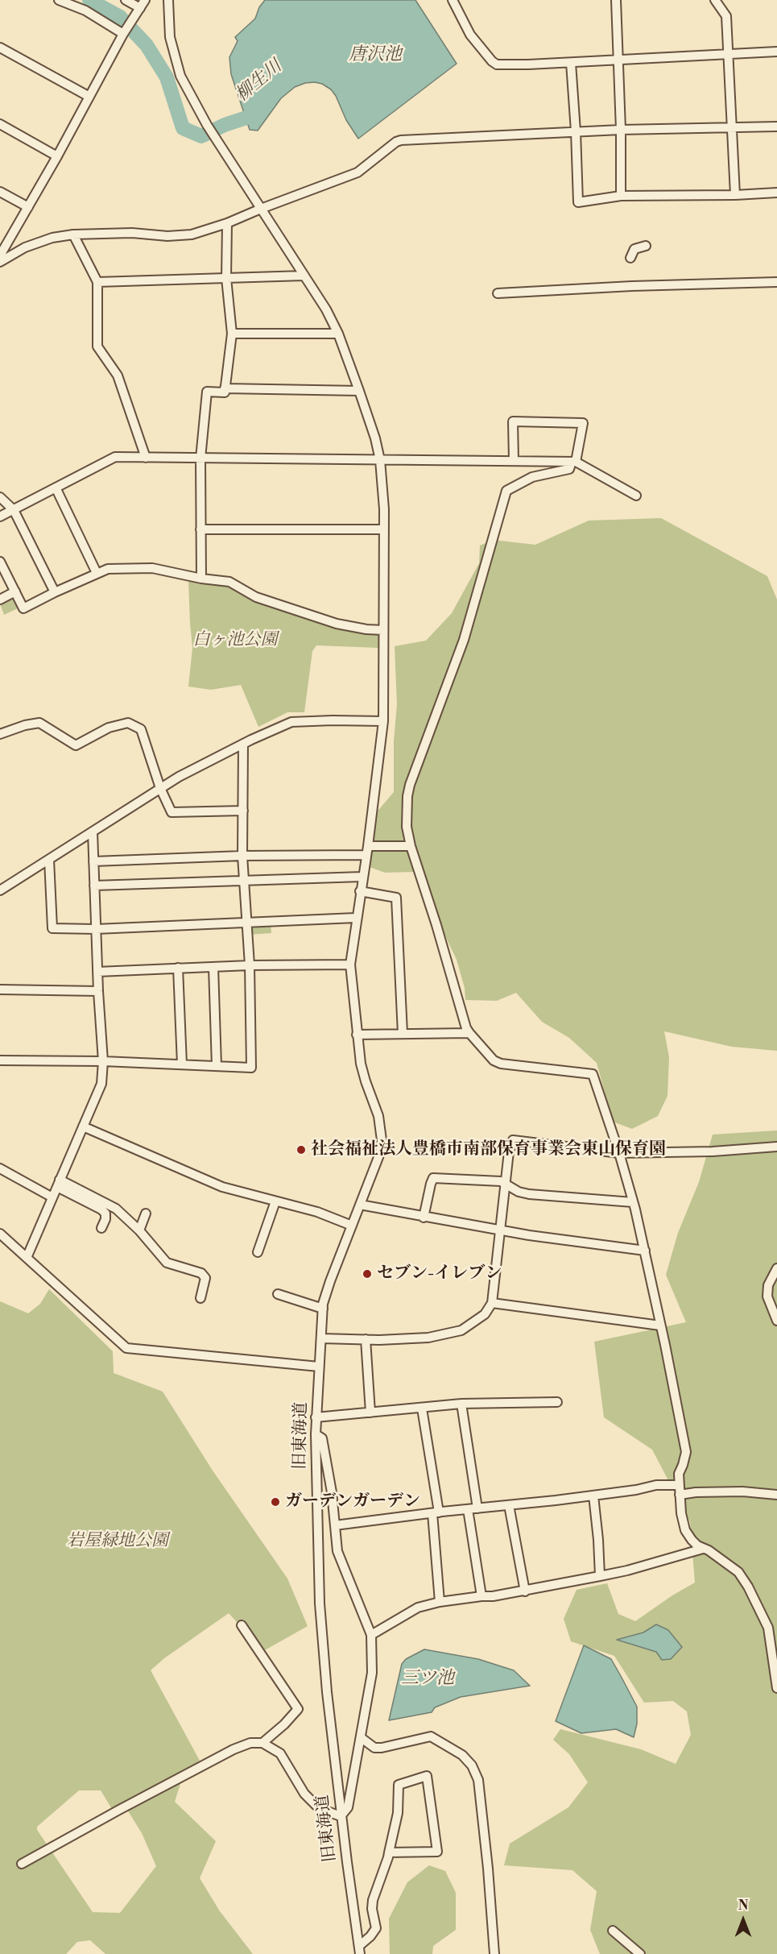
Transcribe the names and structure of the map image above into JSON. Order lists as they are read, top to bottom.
{
  "streets": {
    "street": ["旧東海道"]
  },
  "water": ["唐沢池", "柳生川", "三ツ池"],
  "parks": ["白ヶ池公園", "岩屋緑地公園"],
  "places": ["社会福祉法人豊橋市南部保育事業会東山保育園", "セブン-イレブン", "ガーデンガーデン"],
  "north": "top"
}
